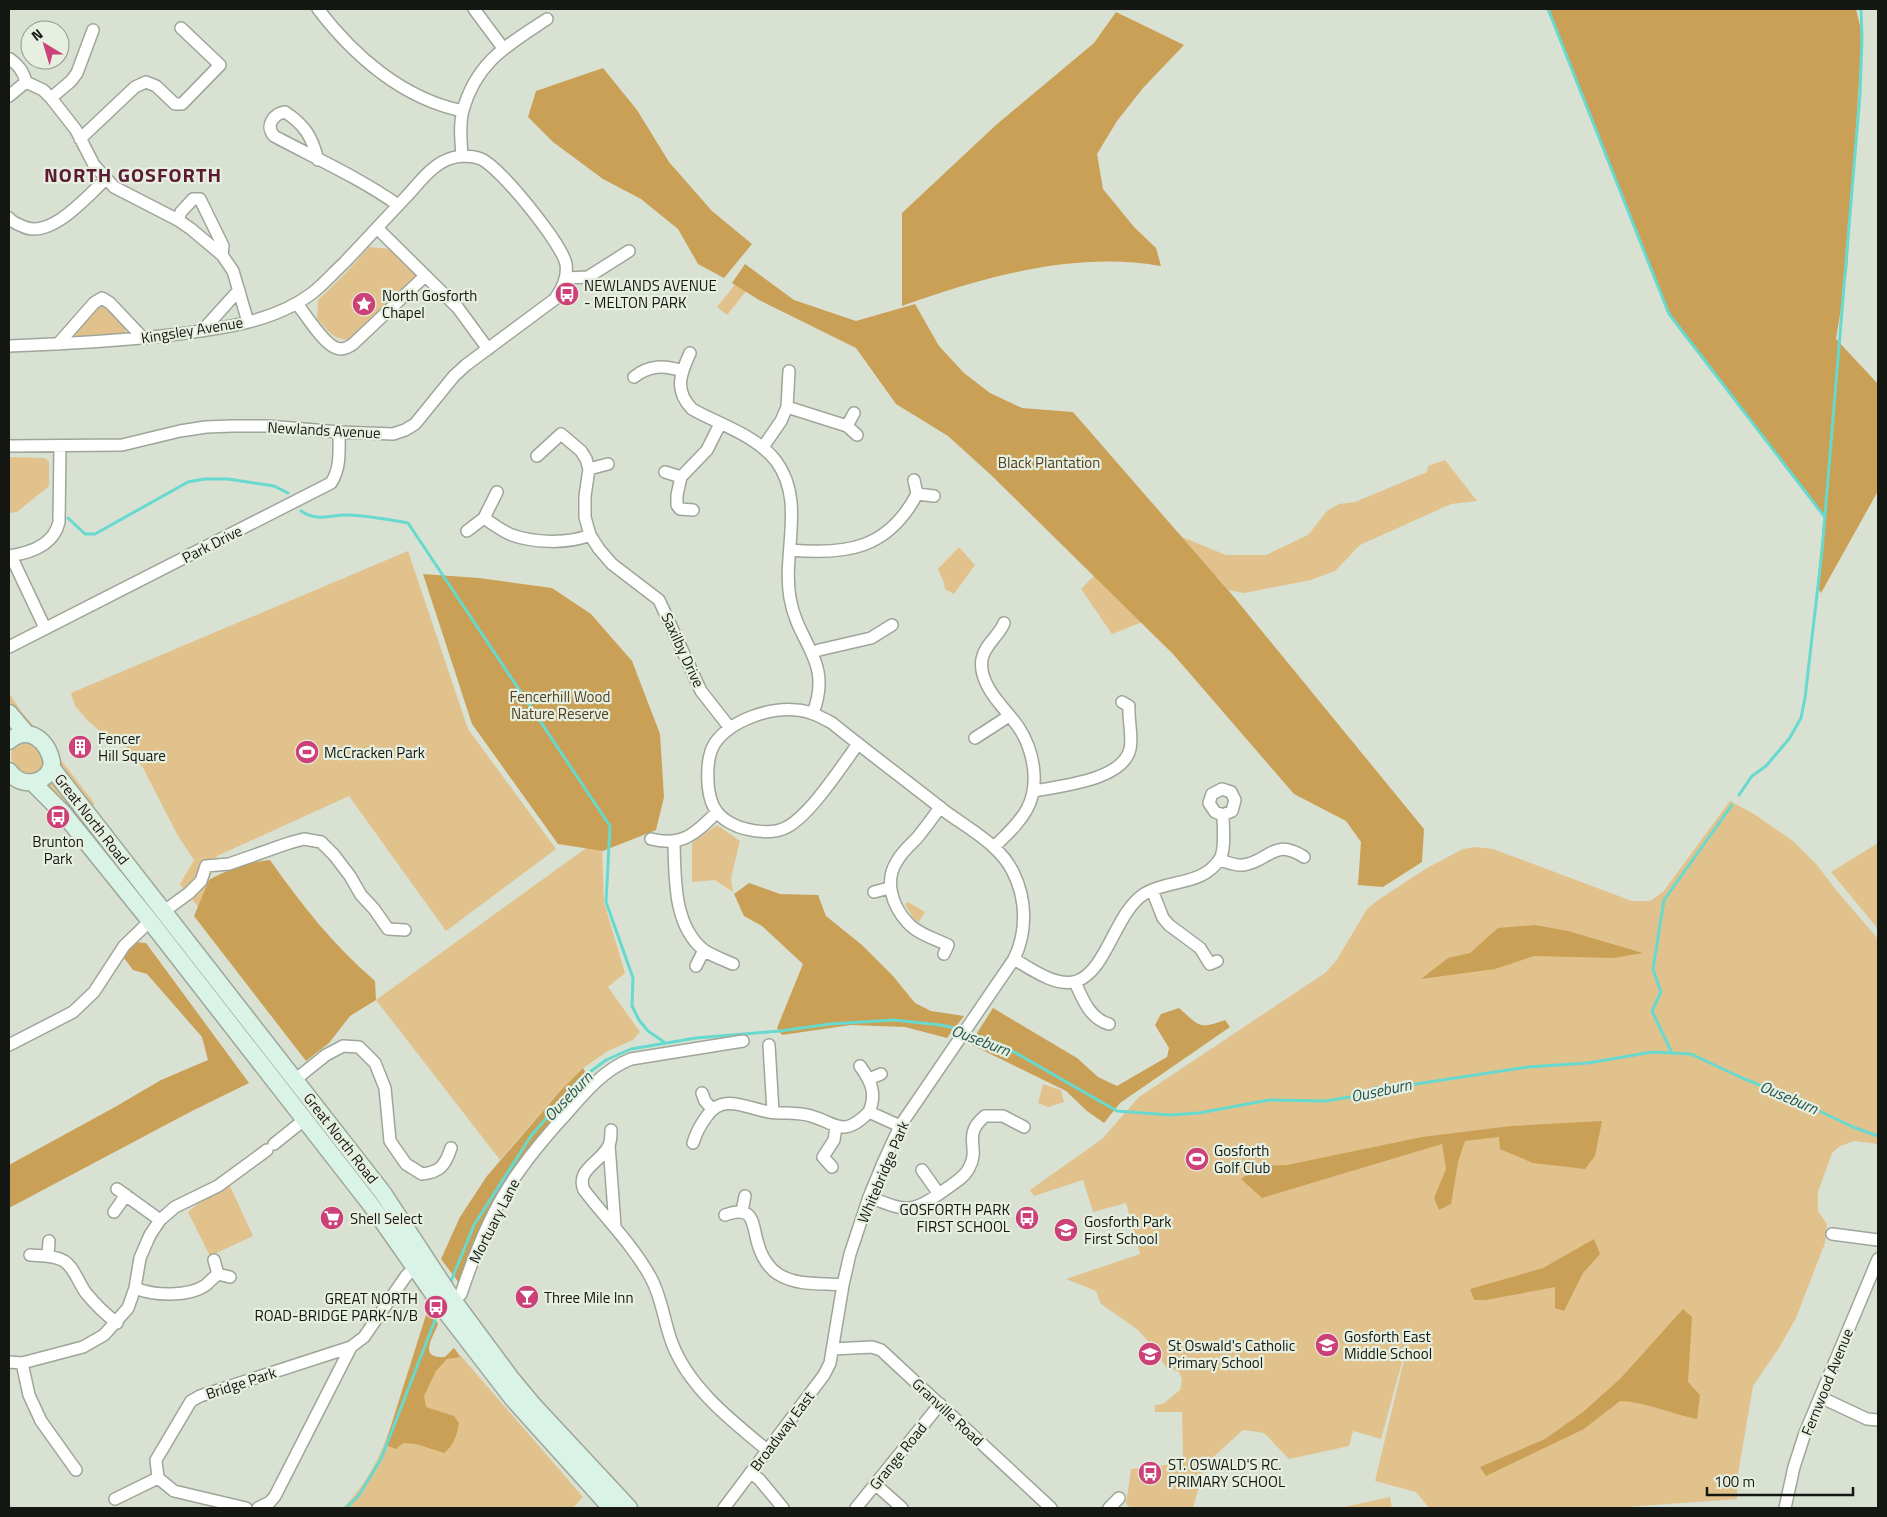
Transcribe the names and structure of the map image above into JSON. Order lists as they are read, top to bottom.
{
  "streets": {
    "main road": ["Great North Road"],
    "street": [
      "Kingsley Avenue",
      "Newlands Avenue",
      "Park Drive",
      "Saxilby Drive",
      "Whitebridge Park",
      "Mortuary Lane",
      "Fernwood Avenue",
      "Bridge Park",
      "Granville Road",
      "Broadway East",
      "Grange Road"
    ]
  },
  "crossings": [
    ["Newlands Avenue", "Park Drive"],
    ["Saxilby Drive", "Whitebridge Park"],
    ["Great North Road", "Mortuary Lane"],
    ["Great North Road", "Bridge Park"],
    ["Whitebridge Park", "Granville Road"],
    ["Whitebridge Park", "Broadway East"],
    ["Granville Road", "Broadway East"],
    ["Granville Road", "Grange Road"]
  ],
  "districts": ["NORTH GOSFORTH"],
  "water": ["Ouseburn"],
  "parks": ["Black Plantation", "Fencerhill Wood Nature Reserve"],
  "places": {
    "bus stop": [
      "NEWLANDS AVENUE - MELTON PARK",
      "Brunton Park",
      "GOSFORTH PARK FIRST SCHOOL",
      "GREAT NORTH ROAD-BRIDGE PARK-N/B",
      "ST. OSWALD'S RC. PRIMARY SCHOOL"
    ],
    "place": ["North Gosforth Chapel"],
    "building": ["Fencer Hill Square"],
    "sports": ["McCracken Park", "Gosforth Golf Club"],
    "supermarket": ["Shell Select"],
    "school or university": ["Gosforth Park First School", "Gosforth East Middle School", "St Oswald's Catholic Primary School"],
    "bar": ["Three Mile Inn"]
  },
  "scale_bar": "100 m",
  "north": "top left"
}
